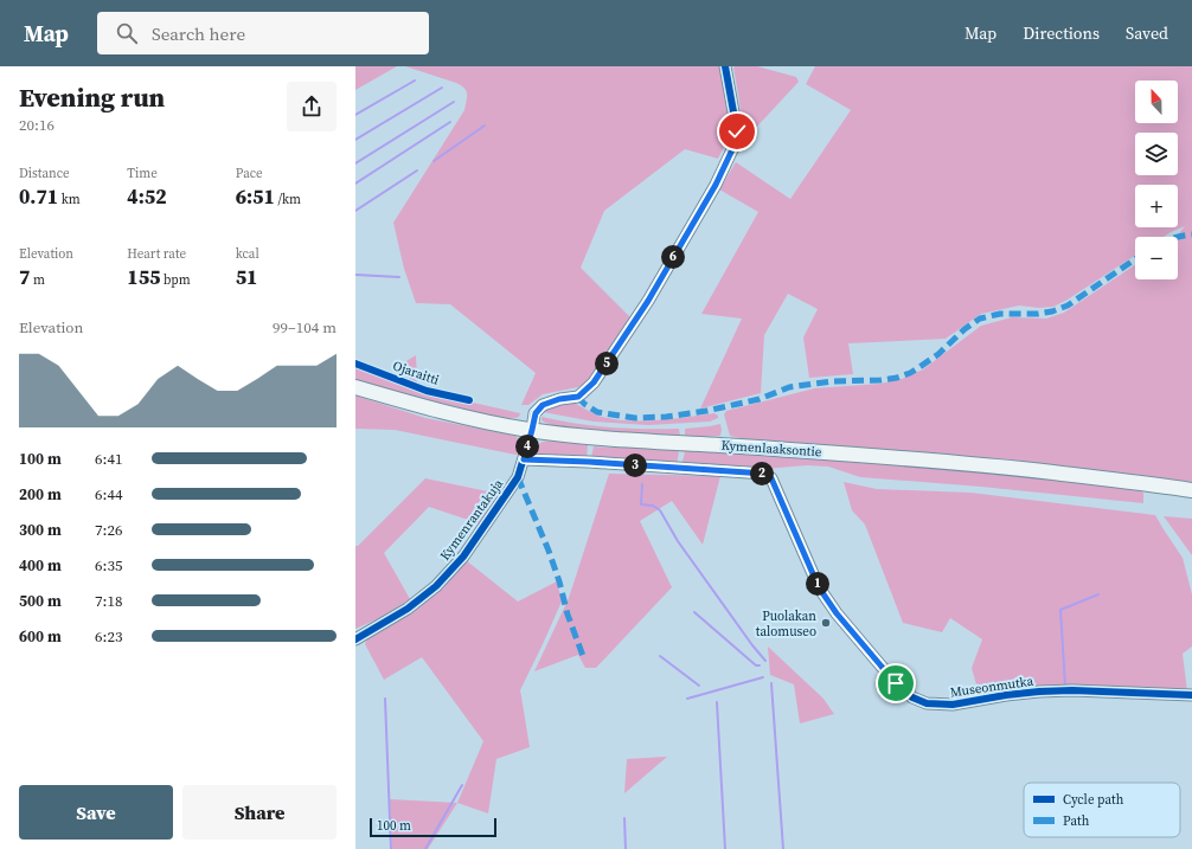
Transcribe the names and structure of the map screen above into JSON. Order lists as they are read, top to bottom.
{
  "streets": {
    "main road": ["Kymenlaaksontie"],
    "street": ["Kymenrantakuja", "Museonmutka"],
    "cycle path": ["Ojaraitti"]
  },
  "crossings": [
    ["Kymenlaaksontie", "Kymenrantakuja"],
    ["Kymenrantakuja", "Museonmutka"]
  ],
  "places": ["Puolakan talomuseo"],
  "legend": ["Cycle path", "Path"],
  "scale_bar": "100 m",
  "north": "top",
  "page": {
    "header": "Map",
    "search": "Search here",
    "nav": ["Map", "Directions", "Saved"],
    "heading": ["Evening run", "20:16"],
    "map_buttons": ["+", "−"],
    "stats": [
      ["Distance", "0.71 km"],
      ["Time", "4:52"],
      ["Pace", "6:51 /km"],
      ["Elevation", "7 m"],
      ["Heart rate", "155 bpm"],
      ["kcal", "51"]
    ],
    "pins": [
      "6",
      "5",
      "4",
      "3",
      "2",
      "1"
    ],
    "chart": ["Elevation", "99–104 m"],
    "list": [
      {
        "name": "100 m",
        "note": "6:41"
      },
      {
        "name": "200 m",
        "note": "6:44"
      },
      {
        "name": "300 m",
        "note": "7:26"
      },
      {
        "name": "400 m",
        "note": "6:35"
      },
      {
        "name": "500 m",
        "note": "7:18"
      },
      {
        "name": "600 m",
        "note": "6:23"
      }
    ],
    "buttons": ["Save", "Share"],
    "scale": "100 m"
  }
}
